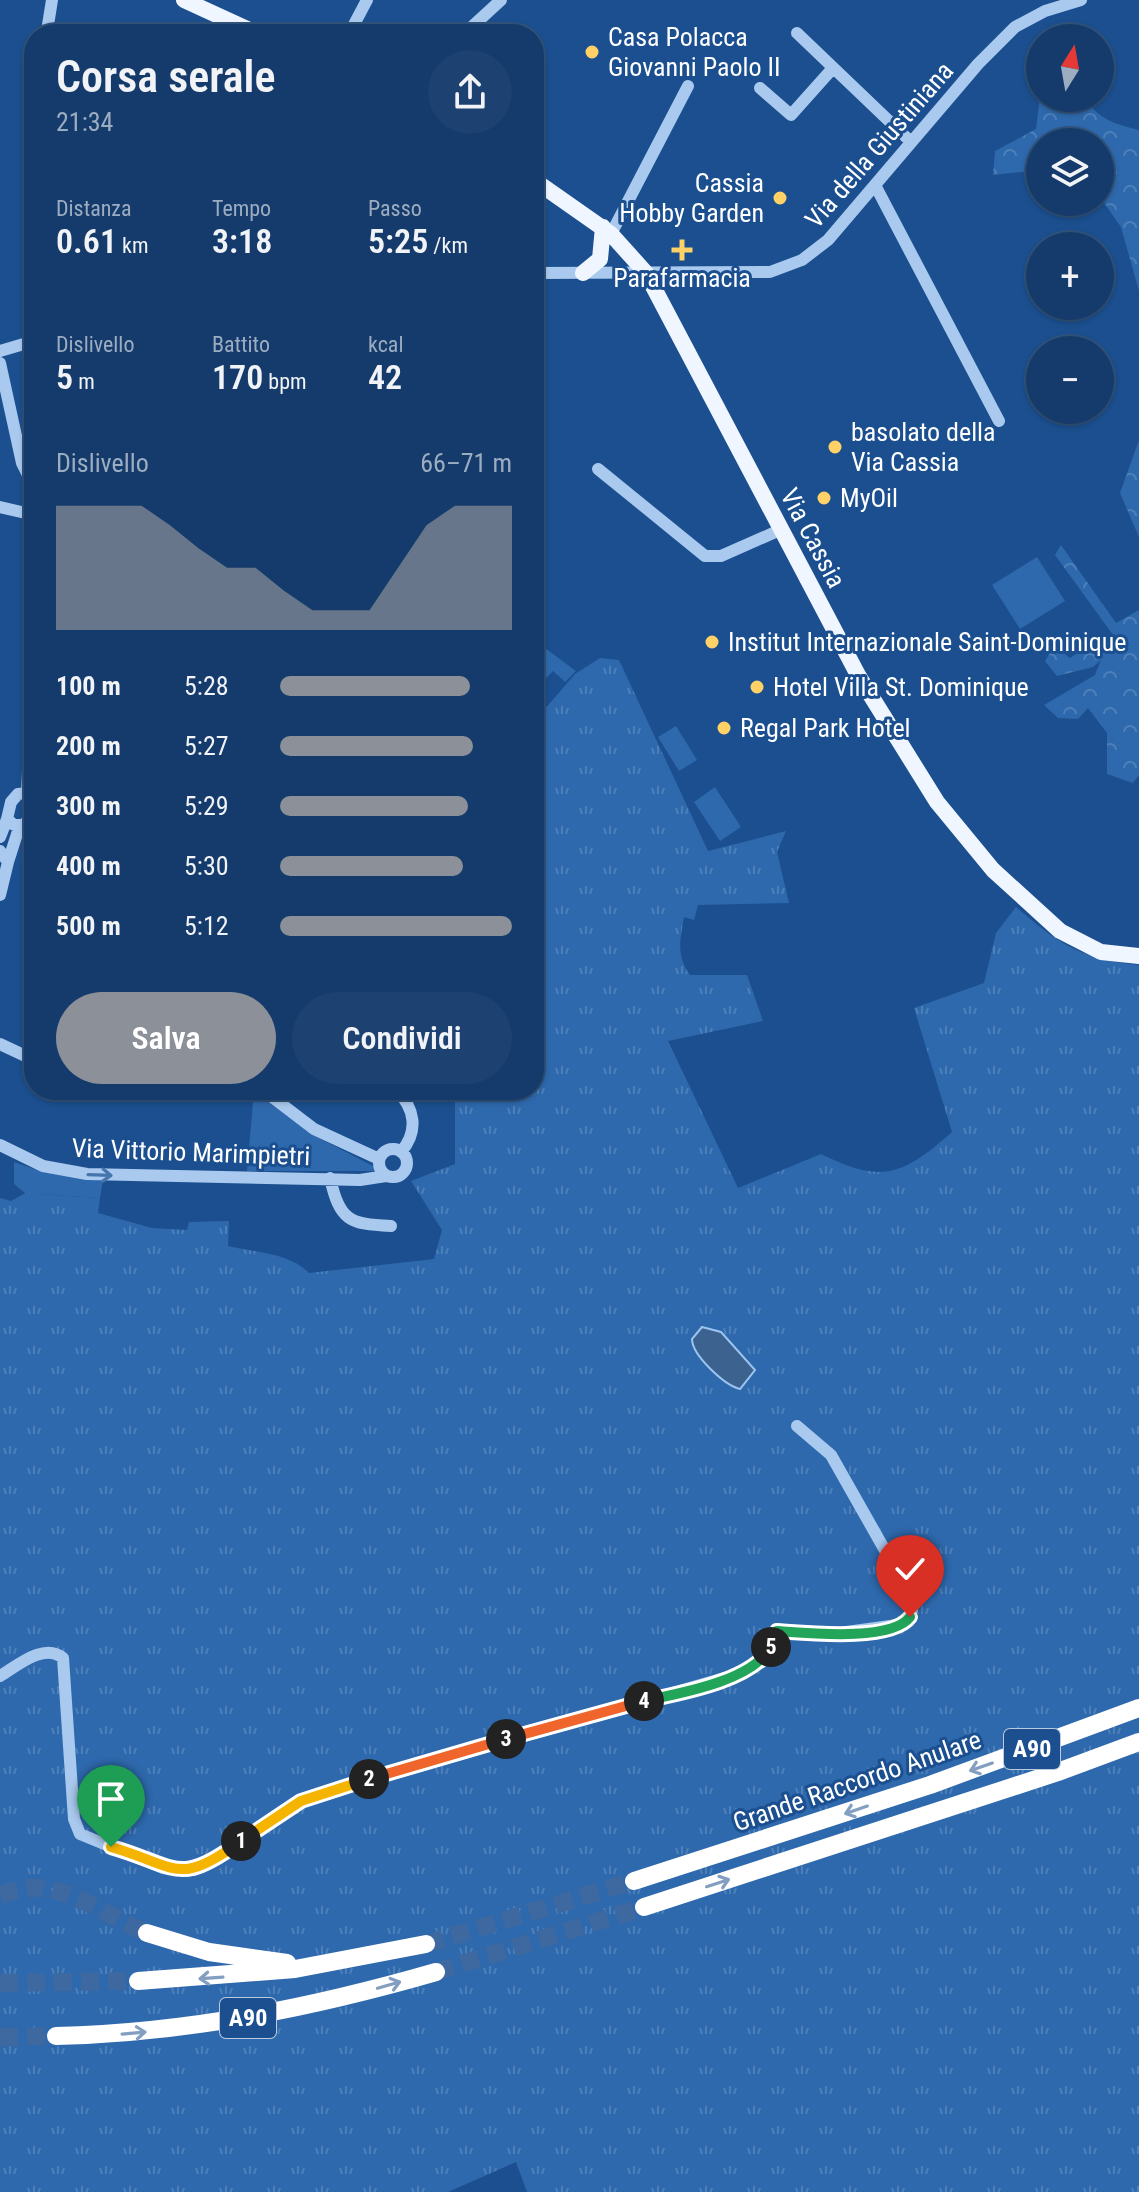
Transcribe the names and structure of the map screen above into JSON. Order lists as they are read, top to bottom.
{
  "streets": {
    "highway": ["A90", "Grande Raccordo Anulare"],
    "main road": ["Via Cassia"],
    "street": ["Via della Giustiniana", "Via Vittorio Marimpietri"]
  },
  "crossings": [
    ["Via della Giustiniana", "Via Cassia"]
  ],
  "one_way": ["Via Vittorio Marimpietri"],
  "places": {
    "other": [
      "Casa Polacca Giovanni Paolo II",
      "Cassia Hobby Garden",
      "basolato della Via Cassia",
      "MyOil",
      "Institut Internazionale Saint-Dominique",
      "Hotel Villa St. Dominique",
      "Regal Park Hotel"
    ],
    "health": ["Parafarmacia"]
  },
  "north": "top",
  "page": {
    "map_buttons": ["+", "−"],
    "heading": ["Corsa serale", "21:34"],
    "stats": [
      ["Distanza", "0.61 km"],
      ["Tempo", "3:18"],
      ["Passo", "5:25 /km"],
      ["Dislivello", "5 m"],
      ["Battito", "170 bpm"],
      ["kcal", "42"]
    ],
    "chart": ["Dislivello", "66–71 m"],
    "list": [
      {
        "name": "100 m",
        "note": "5:28"
      },
      {
        "name": "200 m",
        "note": "5:27"
      },
      {
        "name": "300 m",
        "note": "5:29"
      },
      {
        "name": "400 m",
        "note": "5:30"
      },
      {
        "name": "500 m",
        "note": "5:12"
      }
    ],
    "buttons": ["Salva", "Condividi"],
    "pins": [
      "5",
      "4",
      "3",
      "2",
      "1"
    ]
  }
}
